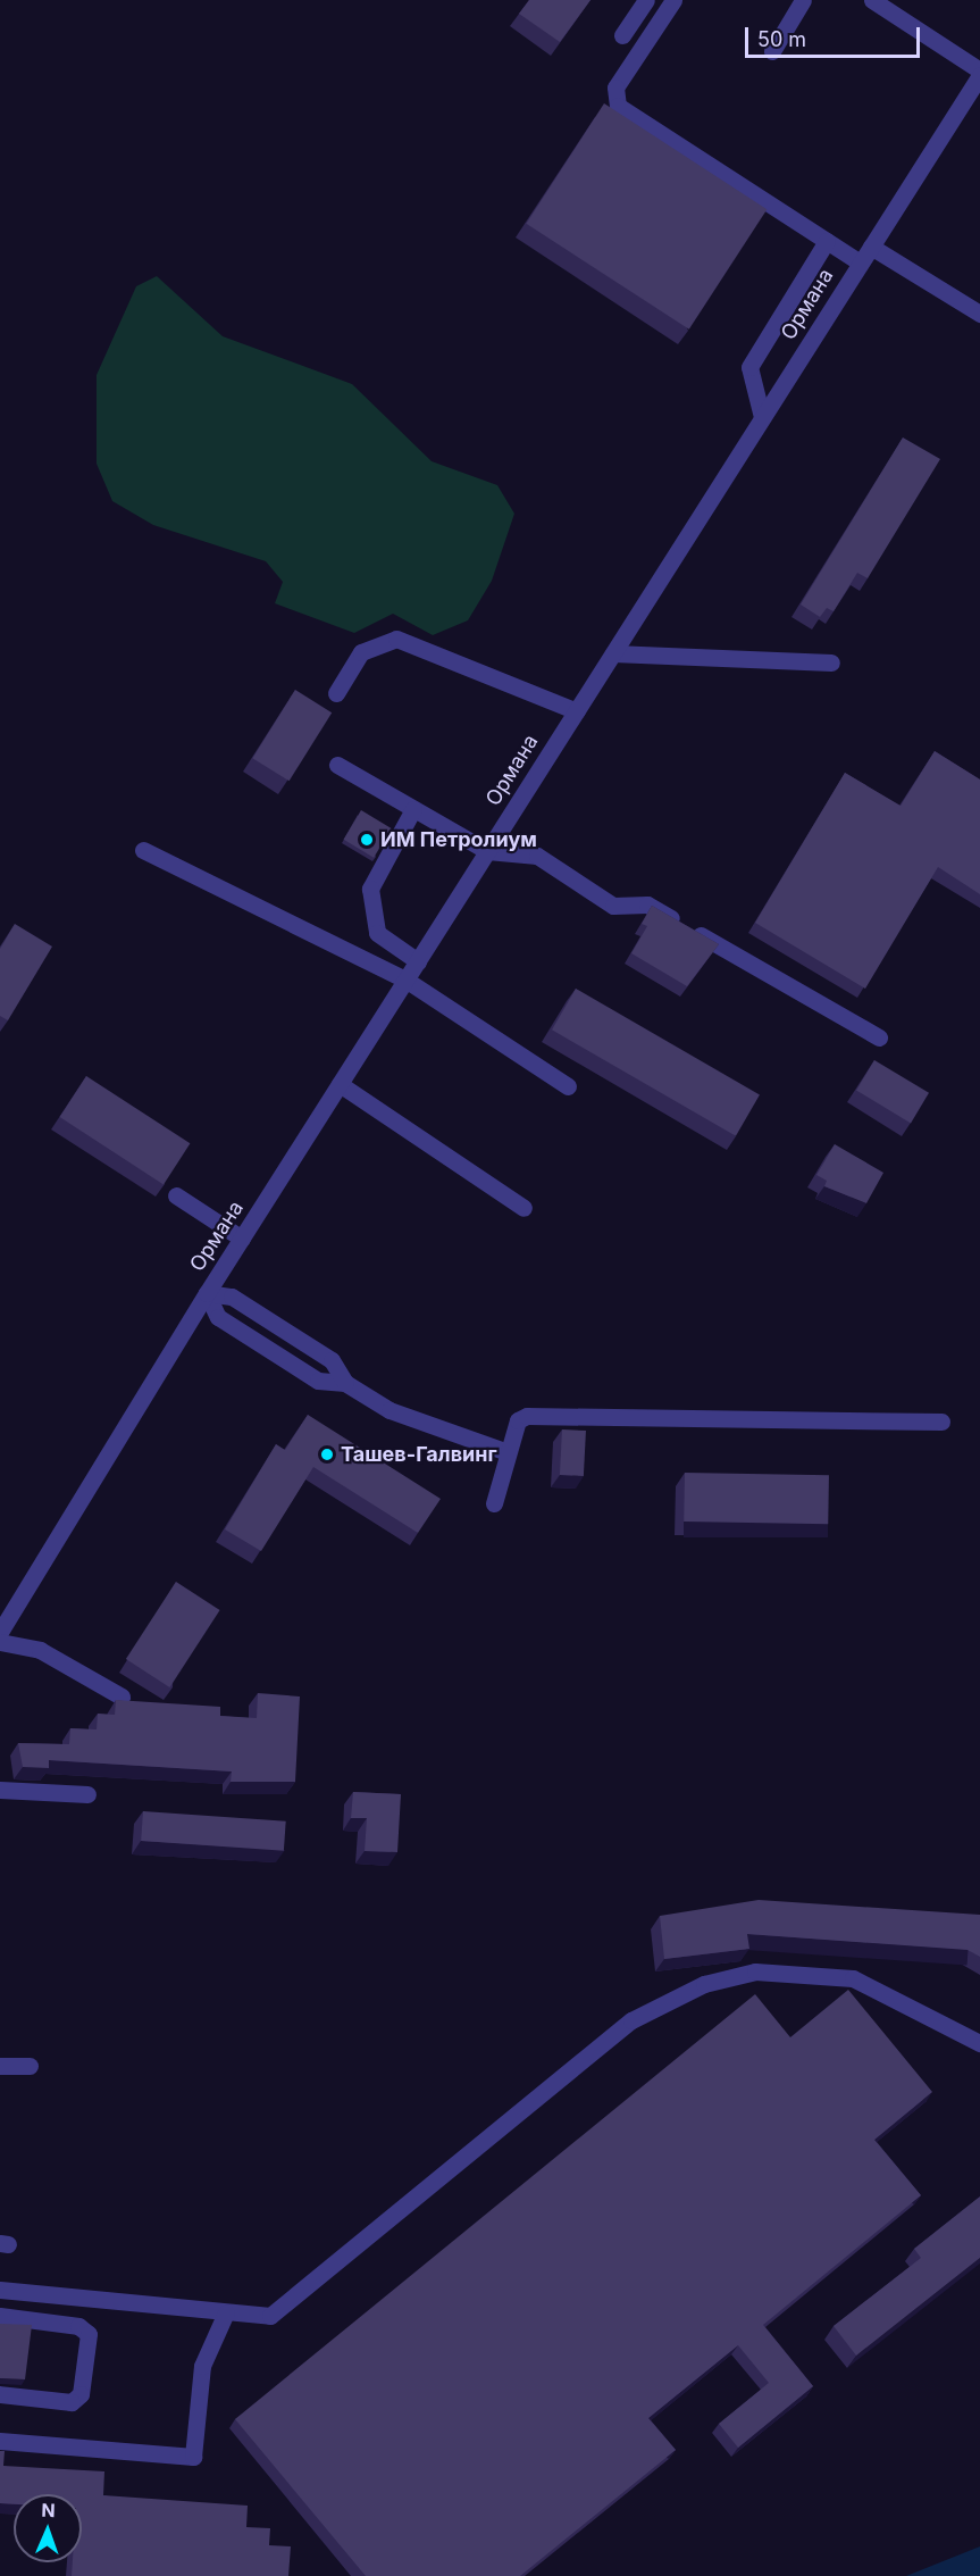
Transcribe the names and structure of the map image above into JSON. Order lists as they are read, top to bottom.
{
  "streets": {
    "street": ["Ормана"]
  },
  "places": ["ИМ Петролиум", "Ташев-Галвинг"],
  "scale_bar": "50 m",
  "north": "top"
}
